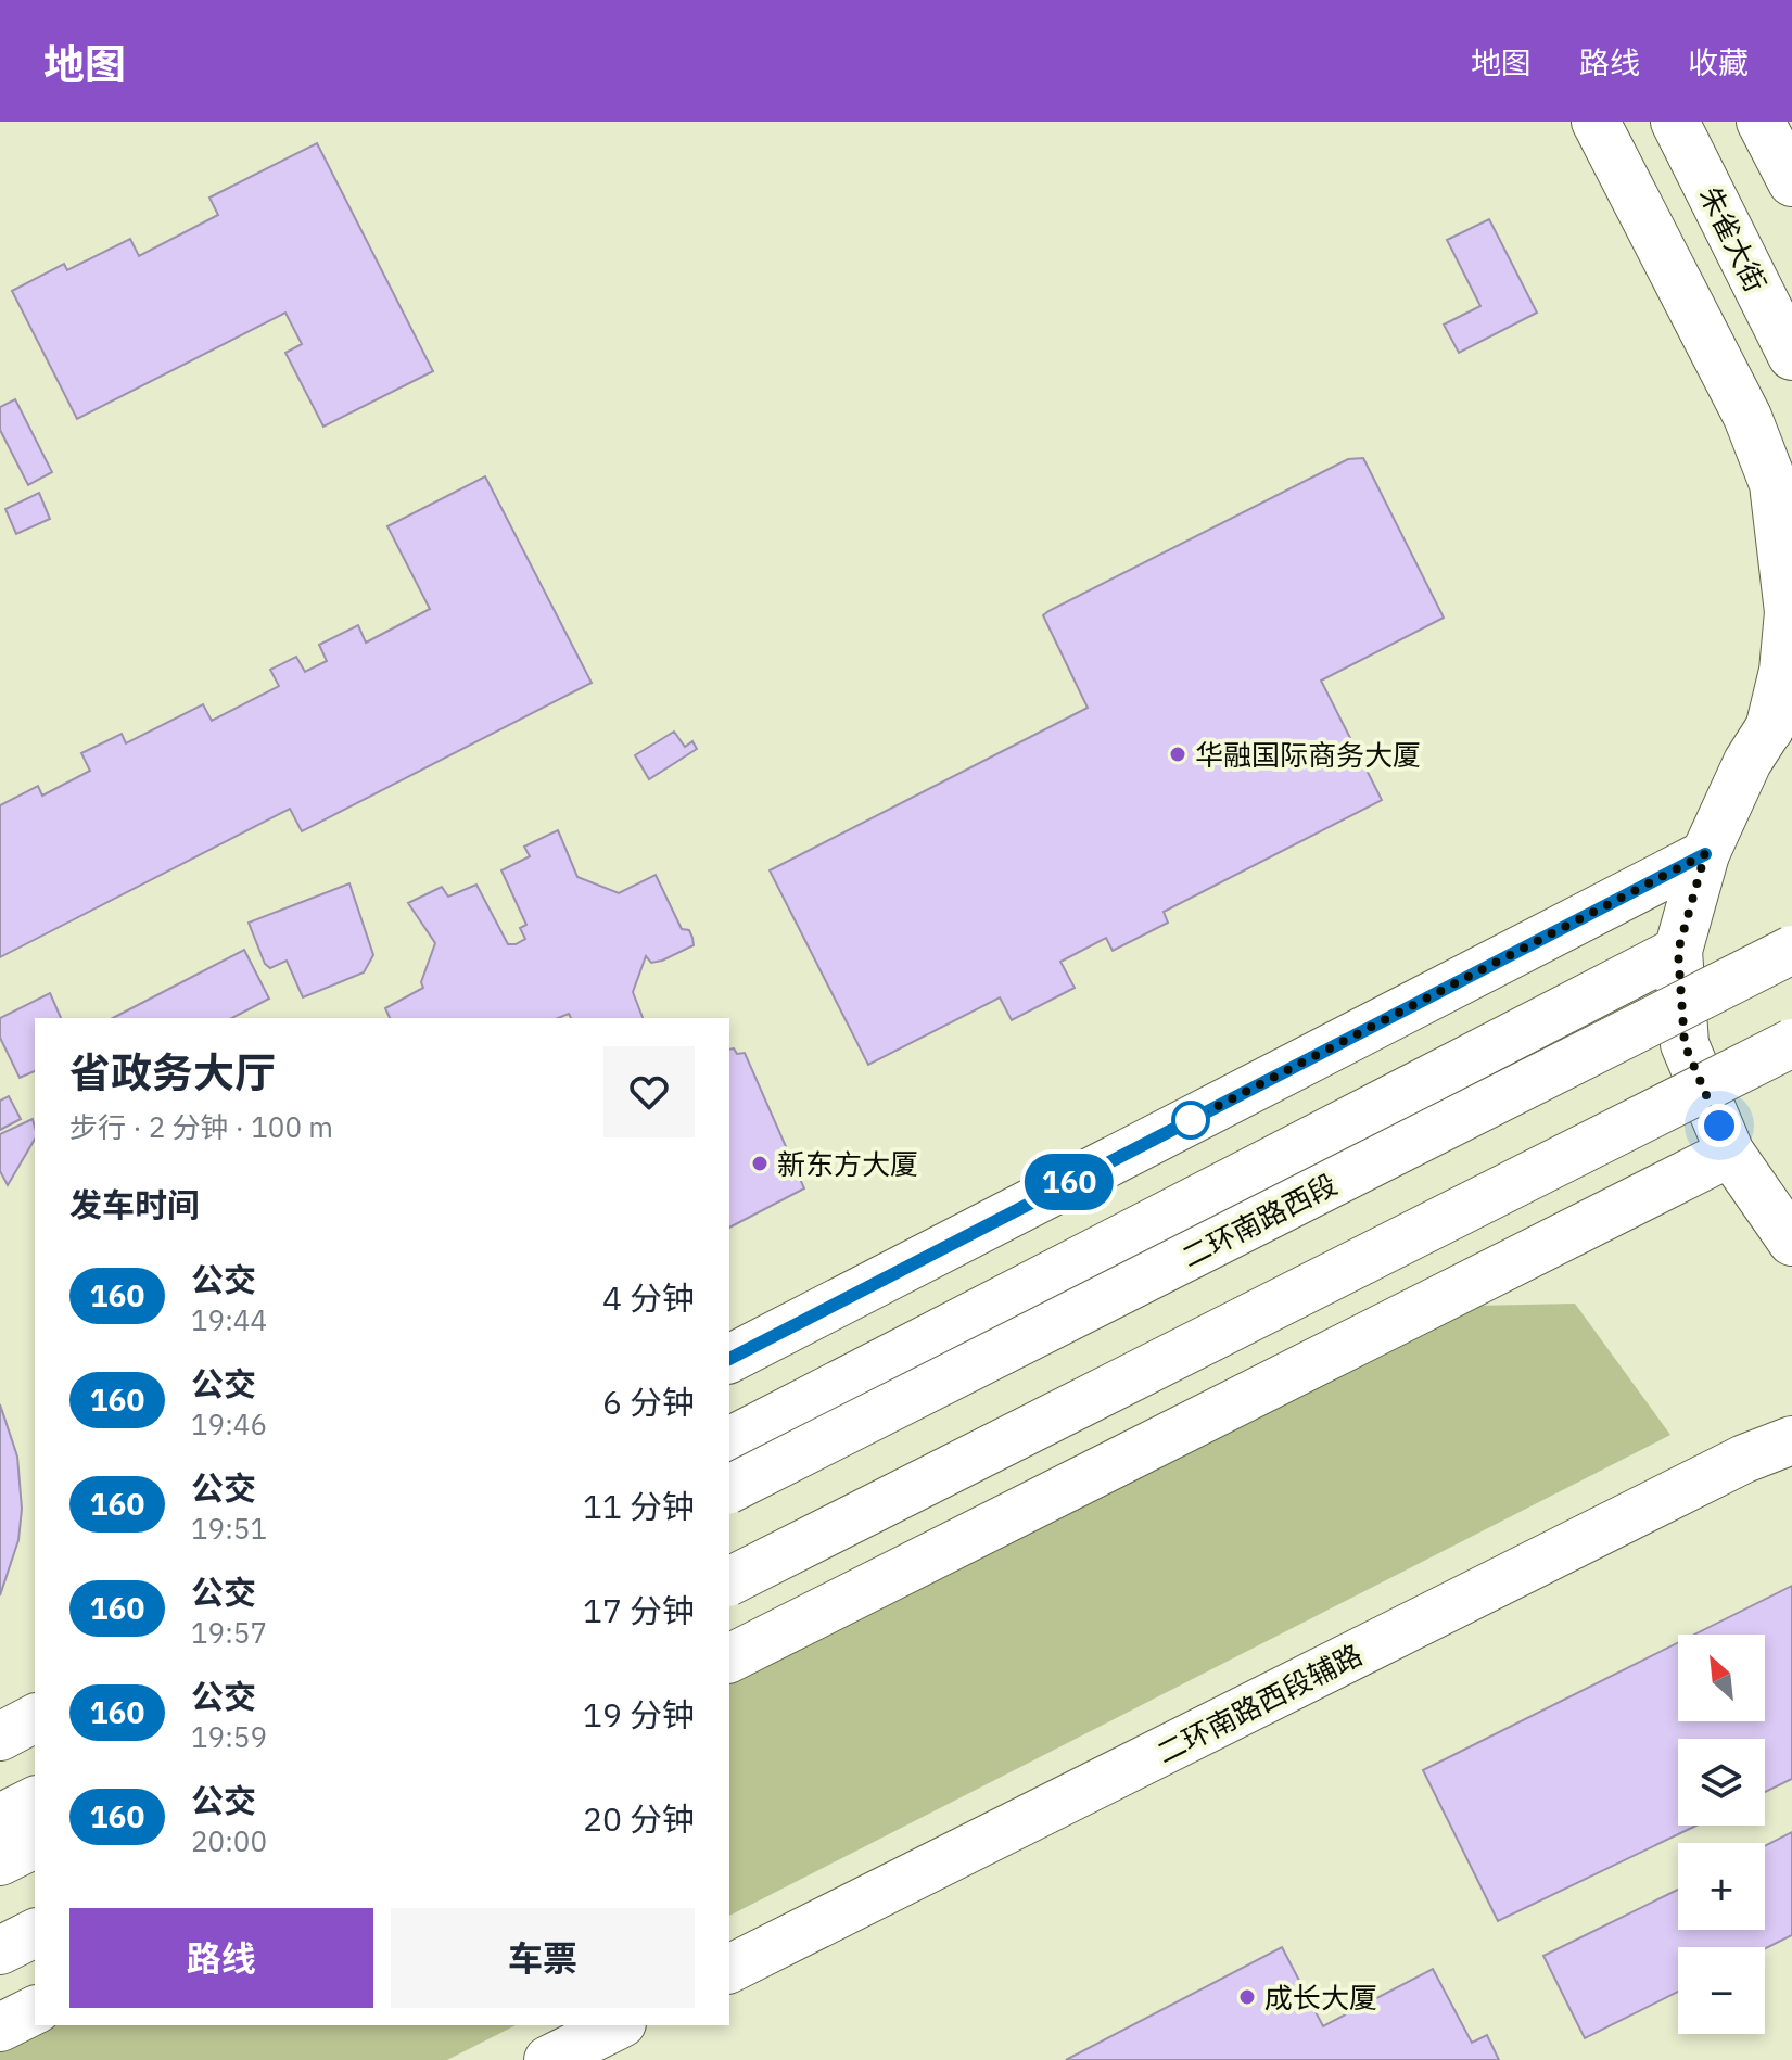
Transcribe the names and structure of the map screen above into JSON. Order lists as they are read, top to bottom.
{
  "streets": {
    "main road": ["朱雀大街", "二环南路西段", "二环南路西段辅路"]
  },
  "places": ["华融国际商务大厦", "新东方大厦", "成长大厦"],
  "lines": ["bus line 160"],
  "north": "top left",
  "page": {
    "header": "地图",
    "nav": ["地图", "路线", "收藏"],
    "on_map": "160",
    "heading": [
      ["省政务大厅", "步行 · 2 分钟 · 100 m"],
      "发车时间"
    ],
    "list": [
      {
        "mark": "160",
        "name": "公交",
        "note": "19:44",
        "value": "4 分钟"
      },
      {
        "mark": "160",
        "name": "公交",
        "note": "19:46",
        "value": "6 分钟"
      },
      {
        "mark": "160",
        "name": "公交",
        "note": "19:51",
        "value": "11 分钟"
      },
      {
        "mark": "160",
        "name": "公交",
        "note": "19:57",
        "value": "17 分钟"
      },
      {
        "mark": "160",
        "name": "公交",
        "note": "19:59",
        "value": "19 分钟"
      },
      {
        "mark": "160",
        "name": "公交",
        "note": "20:00",
        "value": "20 分钟"
      }
    ],
    "map_buttons": ["+", "−"],
    "buttons": ["路线", "车票"]
  }
}
